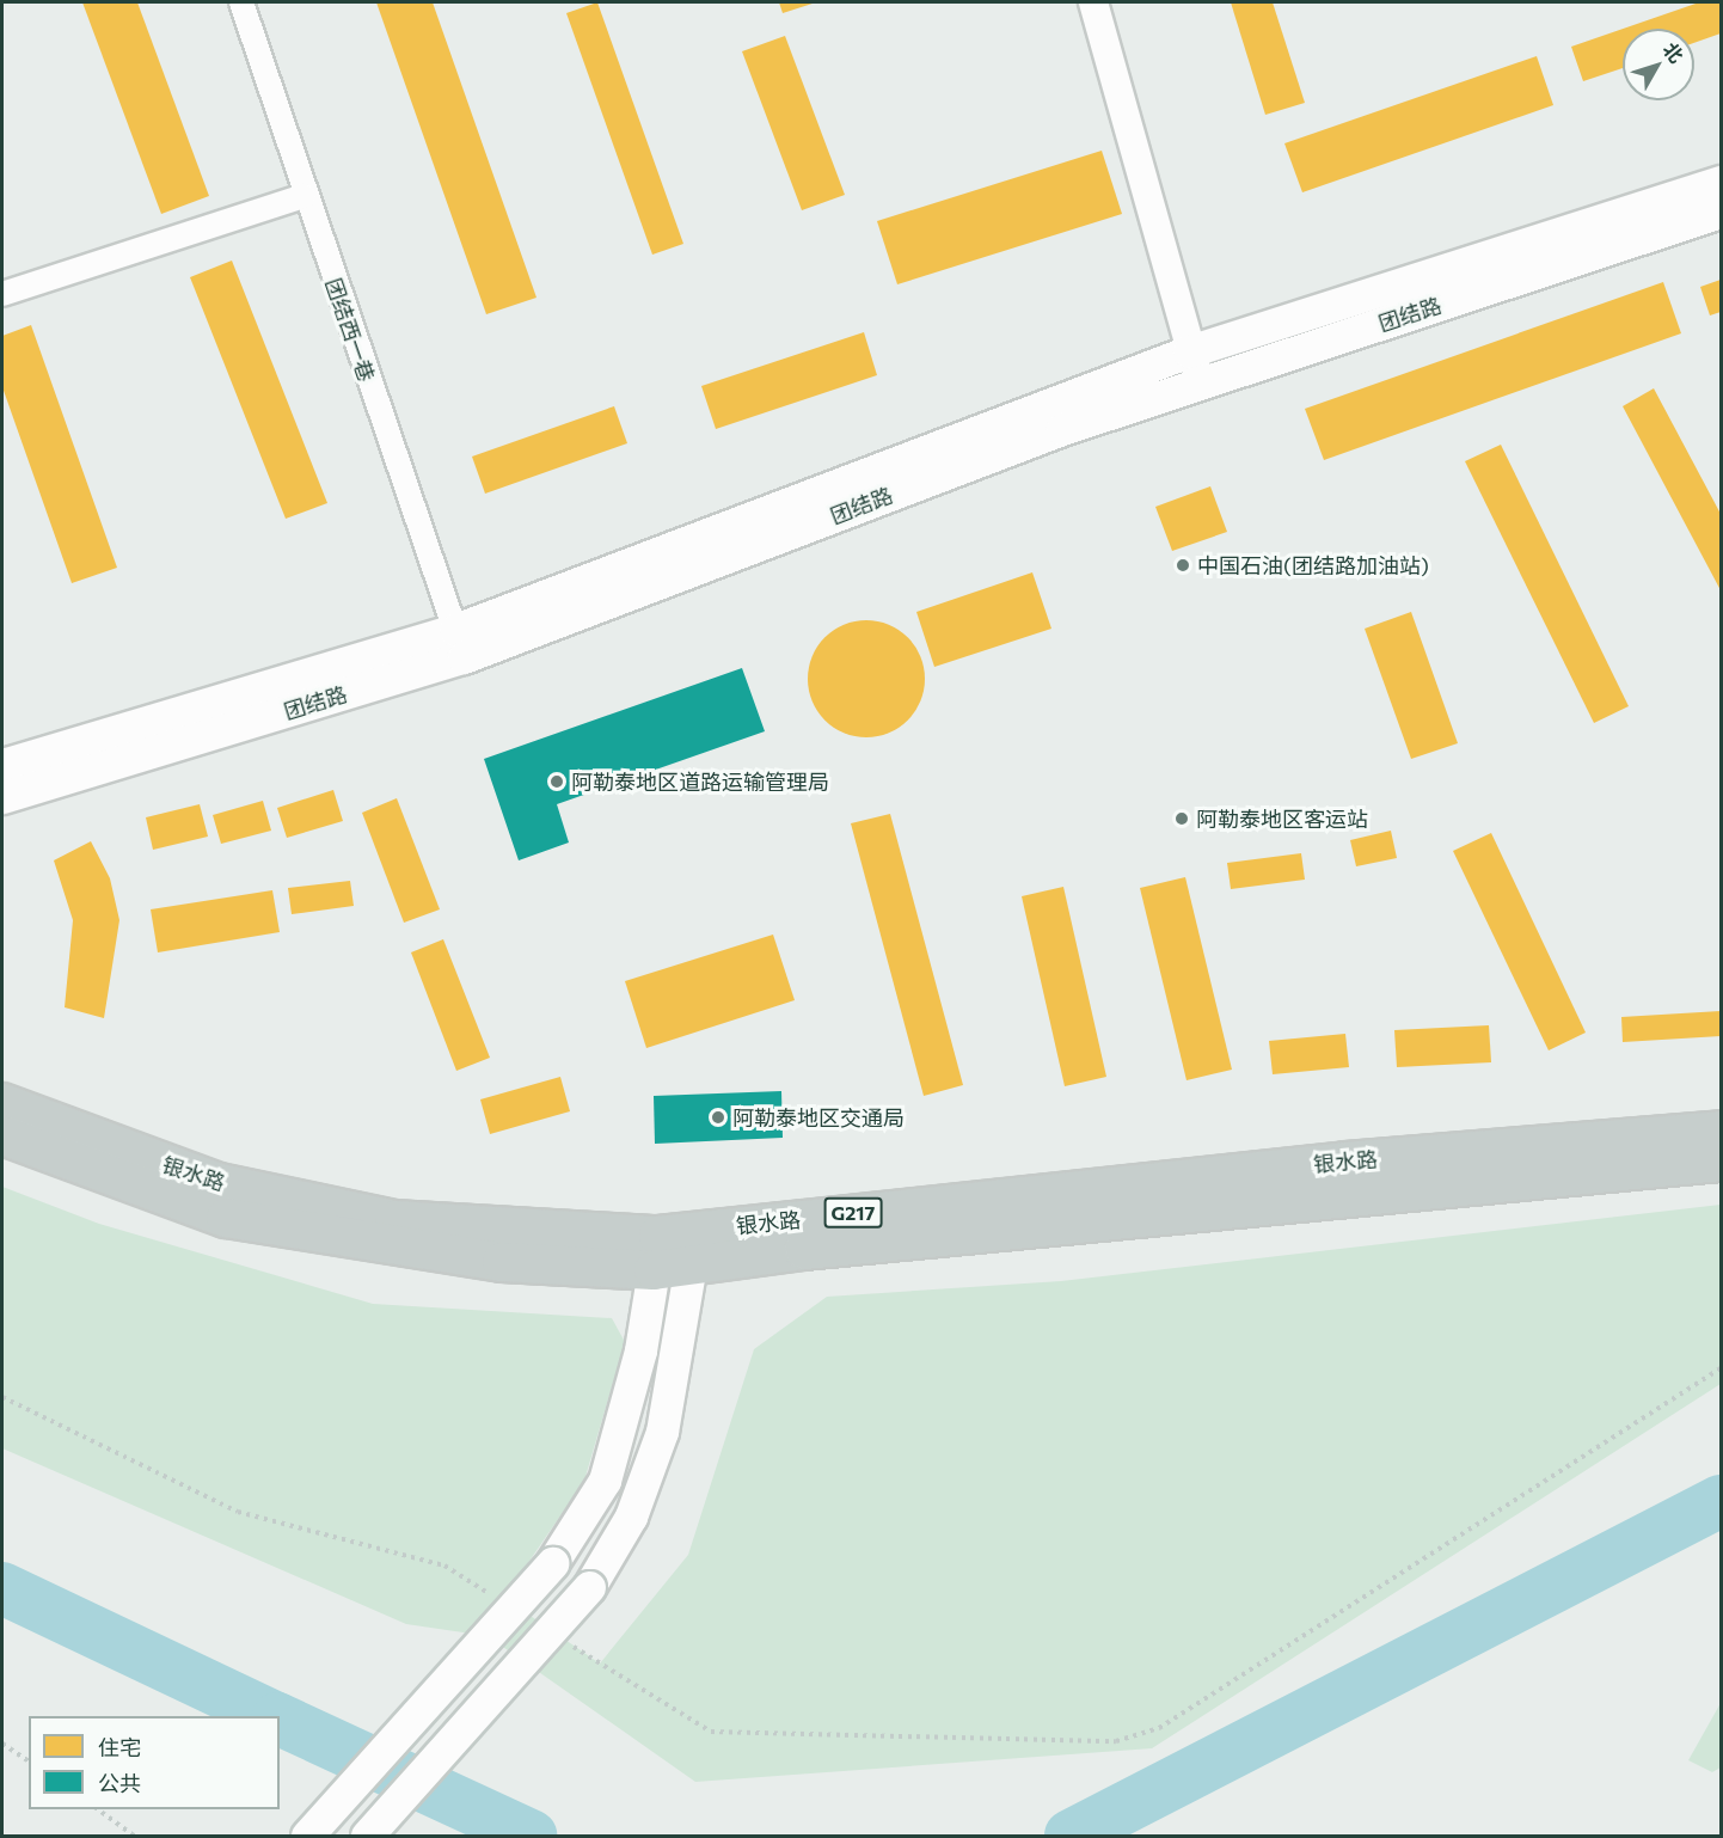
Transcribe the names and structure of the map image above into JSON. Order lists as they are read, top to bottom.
{
  "streets": {
    "highway": ["银水路", "G217"],
    "main road": ["团结路"],
    "street": ["团结西一巷"]
  },
  "crossings": [
    ["团结路", "团结西一巷"]
  ],
  "places": [
    "中国石油(团结路加油站)",
    "阿勒泰地区道路运输管理局",
    "阿勒泰地区客运站",
    "阿勒泰地区交通局"
  ],
  "legend": ["住宅", "公共"],
  "north": "top right"
}
